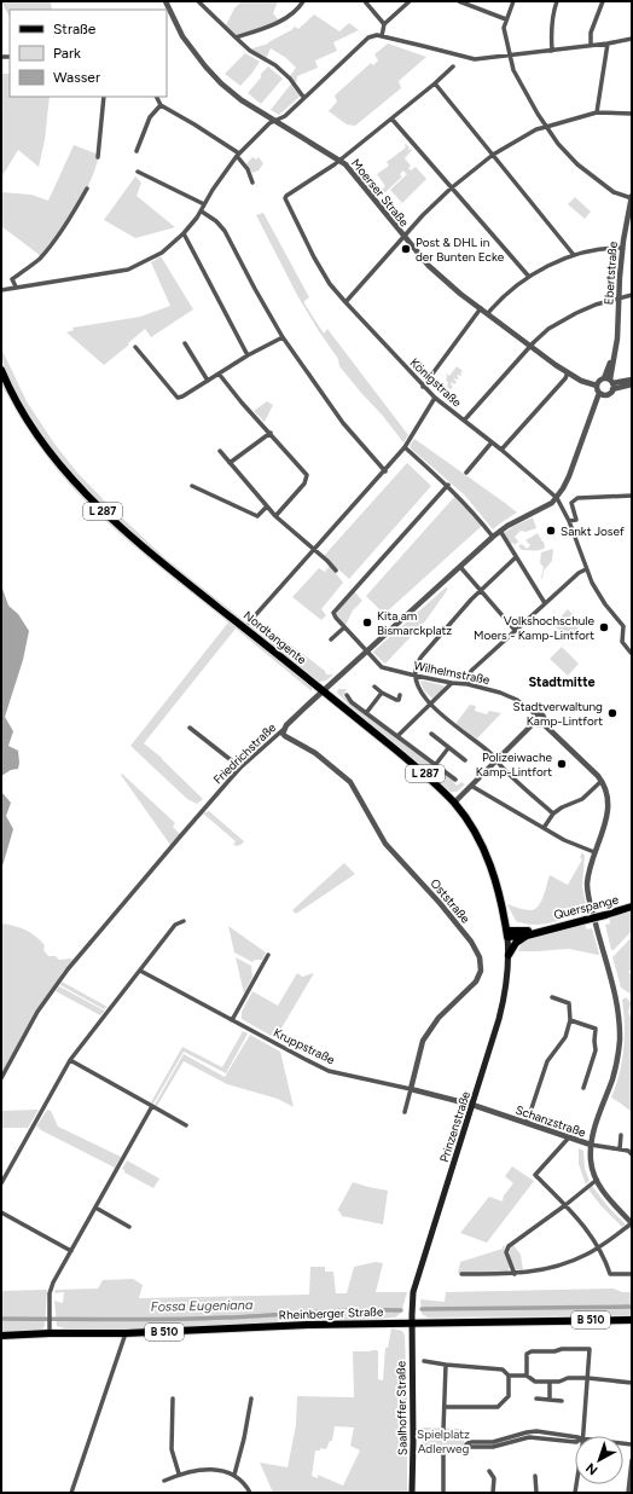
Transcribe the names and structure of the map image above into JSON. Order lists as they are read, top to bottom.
{
  "streets": {
    "main road": [
      "L 287",
      "Nordtangente",
      "Querspange",
      "Prinzenstraße",
      "Rheinberger Straße",
      "B 510",
      "Saalhoffer Straße"
    ],
    "street": [
      "Moerser Straße",
      "Ebertstraße",
      "Königstraße",
      "Wilhelmstraße",
      "Friedrichstraße",
      "Oststraße",
      "Kruppstraße",
      "Schanzstraße"
    ]
  },
  "crossings": [
    ["Moerser Straße", "Ebertstraße"],
    ["Moerser Straße", "Königstraße"],
    ["Königstraße", "Friedrichstraße"],
    ["Nordtangente", "Friedrichstraße"],
    ["Nordtangente", "Querspange"],
    ["Nordtangente", "Prinzenstraße"],
    ["Wilhelmstraße", "Friedrichstraße"],
    ["Friedrichstraße", "Oststraße"],
    ["Oststraße", "Kruppstraße"],
    ["Querspange", "Prinzenstraße"],
    ["Kruppstraße", "Schanzstraße"],
    ["Kruppstraße", "Prinzenstraße"],
    ["Schanzstraße", "Prinzenstraße"],
    ["Prinzenstraße", "Rheinberger Straße"],
    ["Prinzenstraße", "Saalhoffer Straße"],
    ["Rheinberger Straße", "Saalhoffer Straße"]
  ],
  "districts": ["Stadtmitte"],
  "water": ["Fossa Eugeniana"],
  "parks": ["Spielplatz Adlerweg"],
  "places": [
    "Post & DHL in der Bunten Ecke",
    "Sankt Josef",
    "Kita am Bismarckplatz",
    "Volkshochschule Moers - Kamp-Lintfort",
    "Stadtverwaltung Kamp-Lintfort",
    "Polizeiwache Kamp-Lintfort"
  ],
  "legend": ["Straße", "Park", "Wasser"],
  "north": "bottom left"
}
